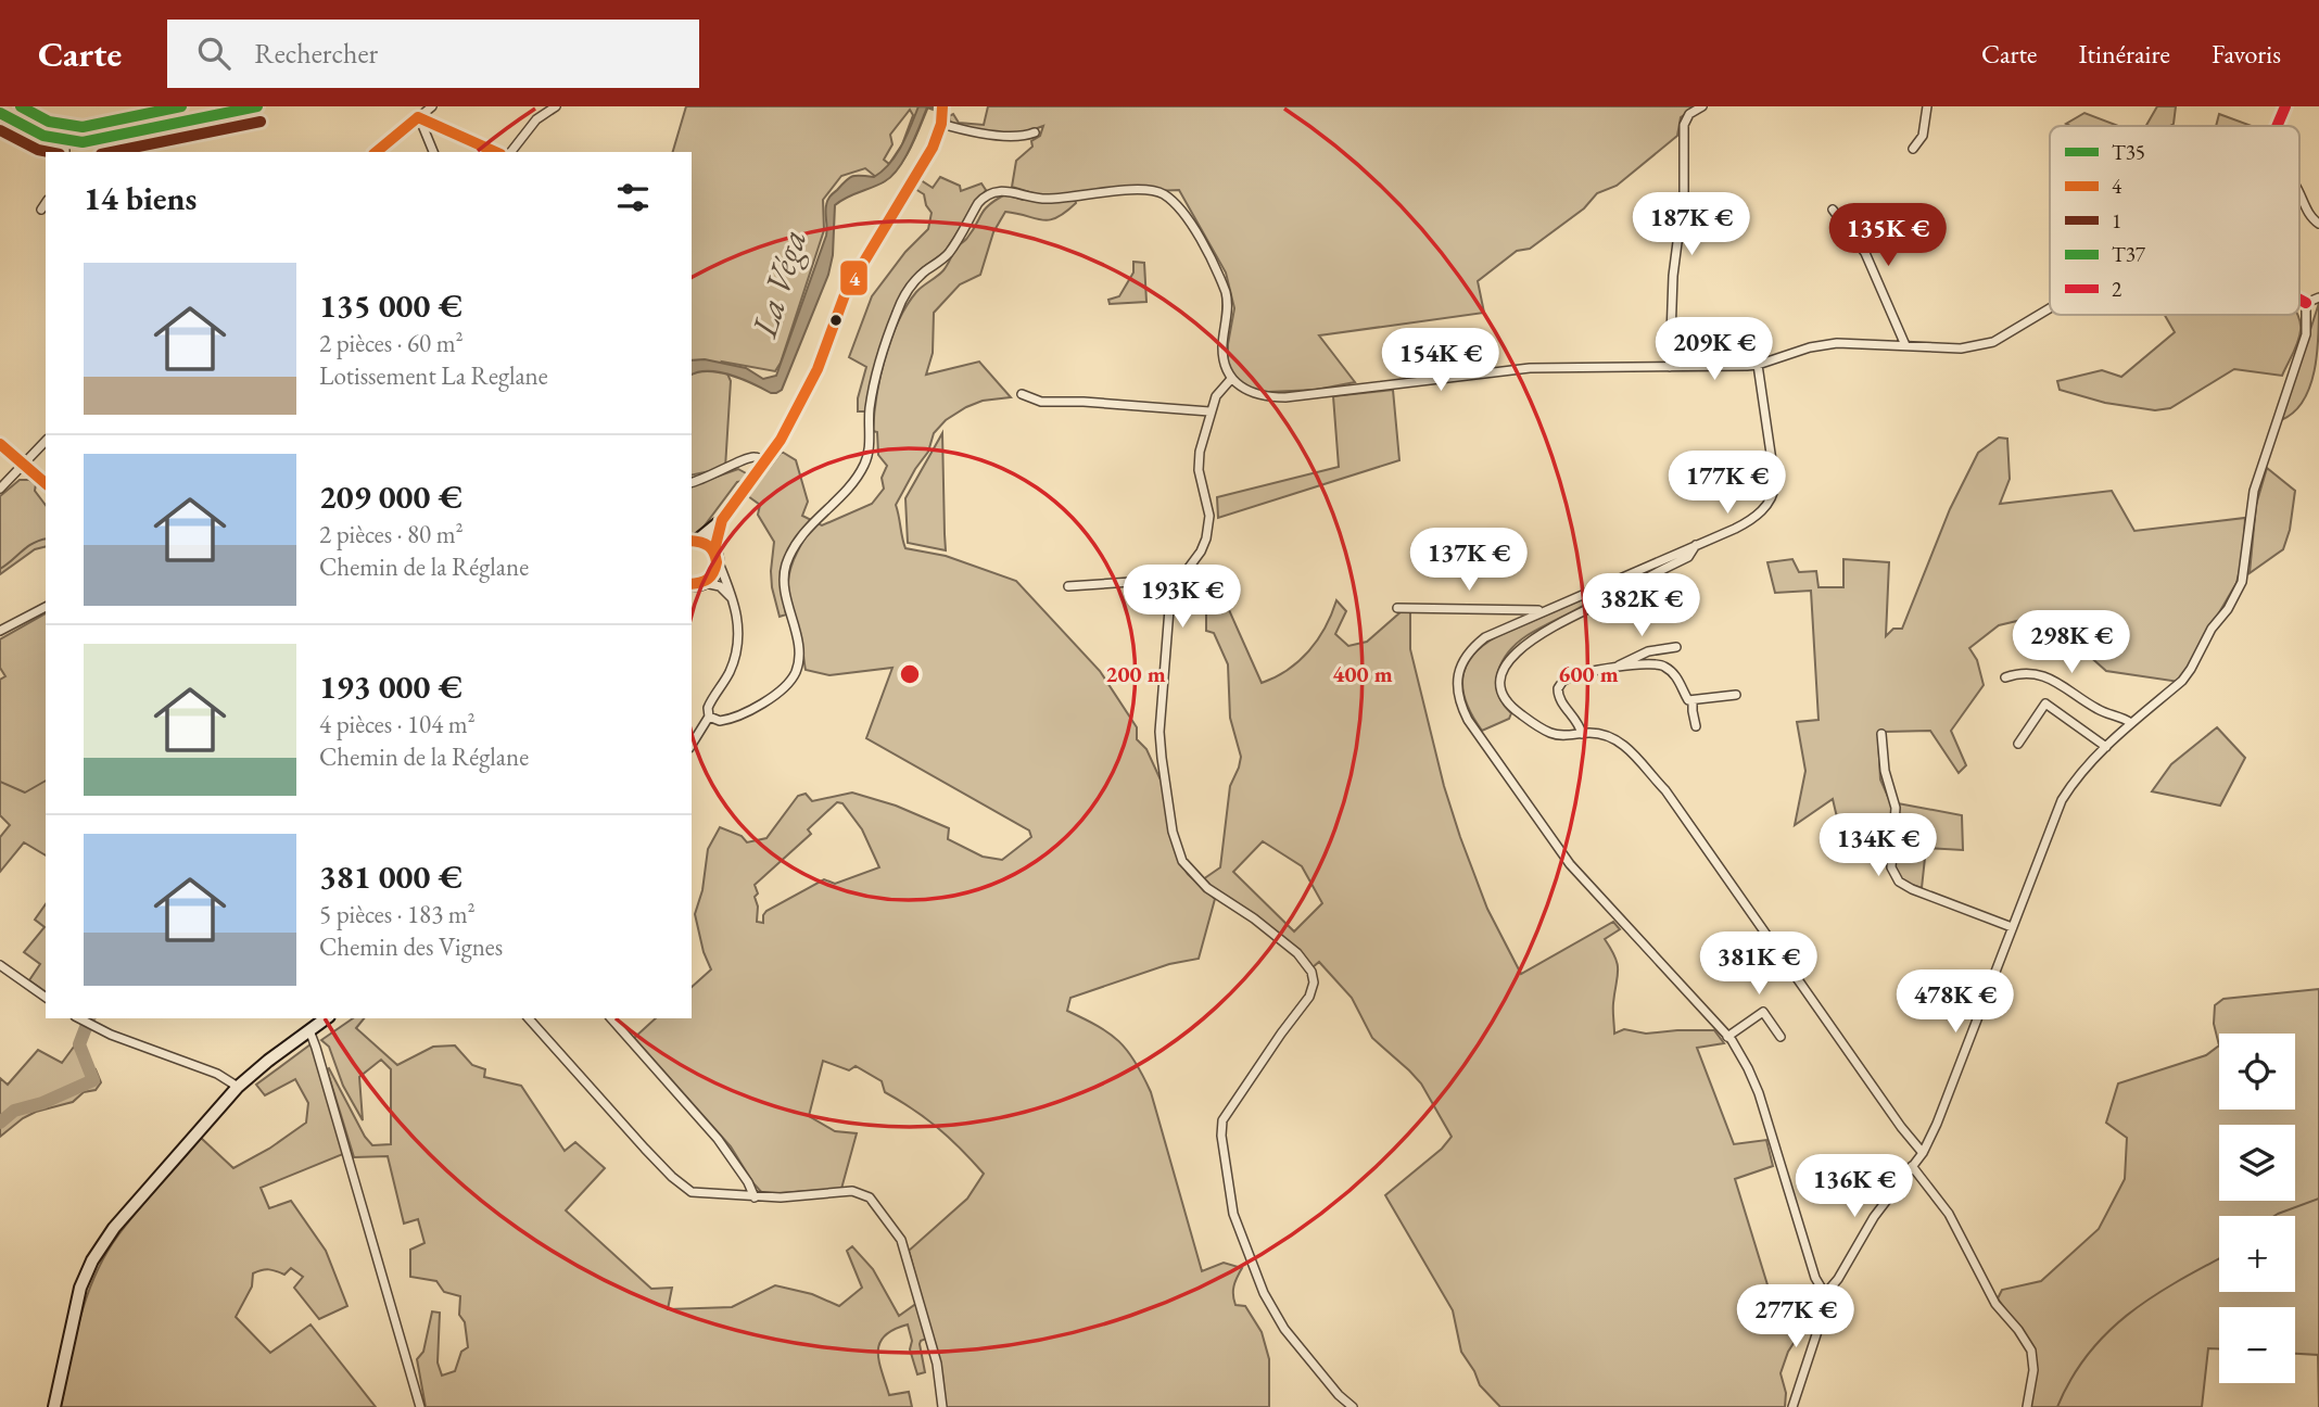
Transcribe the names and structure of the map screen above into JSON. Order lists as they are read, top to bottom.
{
  "water": ["La Véga"],
  "lines": [
    "transit line T35",
    "transit line 4",
    "transit line T37",
    "transit line 2",
    "transit line 1"
  ],
  "legend": [
    "T35",
    "4",
    "1",
    "T37",
    "2"
  ],
  "page": {
    "header": "Carte",
    "search": "Rechercher",
    "nav": ["Carte", "Itinéraire", "Favoris"],
    "heading": "14 biens",
    "price": [
      "187K €",
      "135K €",
      "209K €",
      "154K €",
      "177K €",
      "137K €",
      "193K €",
      "382K €",
      "298K €",
      "134K €",
      "381K €",
      "478K €",
      "136K €",
      "277K €"
    ],
    "list": [
      {
        "name": "135 000 €",
        "note": "2 pièces · 60 m² · Lotissement La Reglane"
      },
      {
        "name": "209 000 €",
        "note": "2 pièces · 80 m² · Chemin de la Réglane"
      },
      {
        "name": "193 000 €",
        "note": "4 pièces · 104 m² · Chemin de la Réglane"
      },
      {
        "name": "381 000 €",
        "note": "5 pièces · 183 m² · Chemin des Vignes"
      }
    ],
    "map_buttons": ["+", "−"]
  },
  "rings": ["200 m", "400 m", "600 m"]
}
